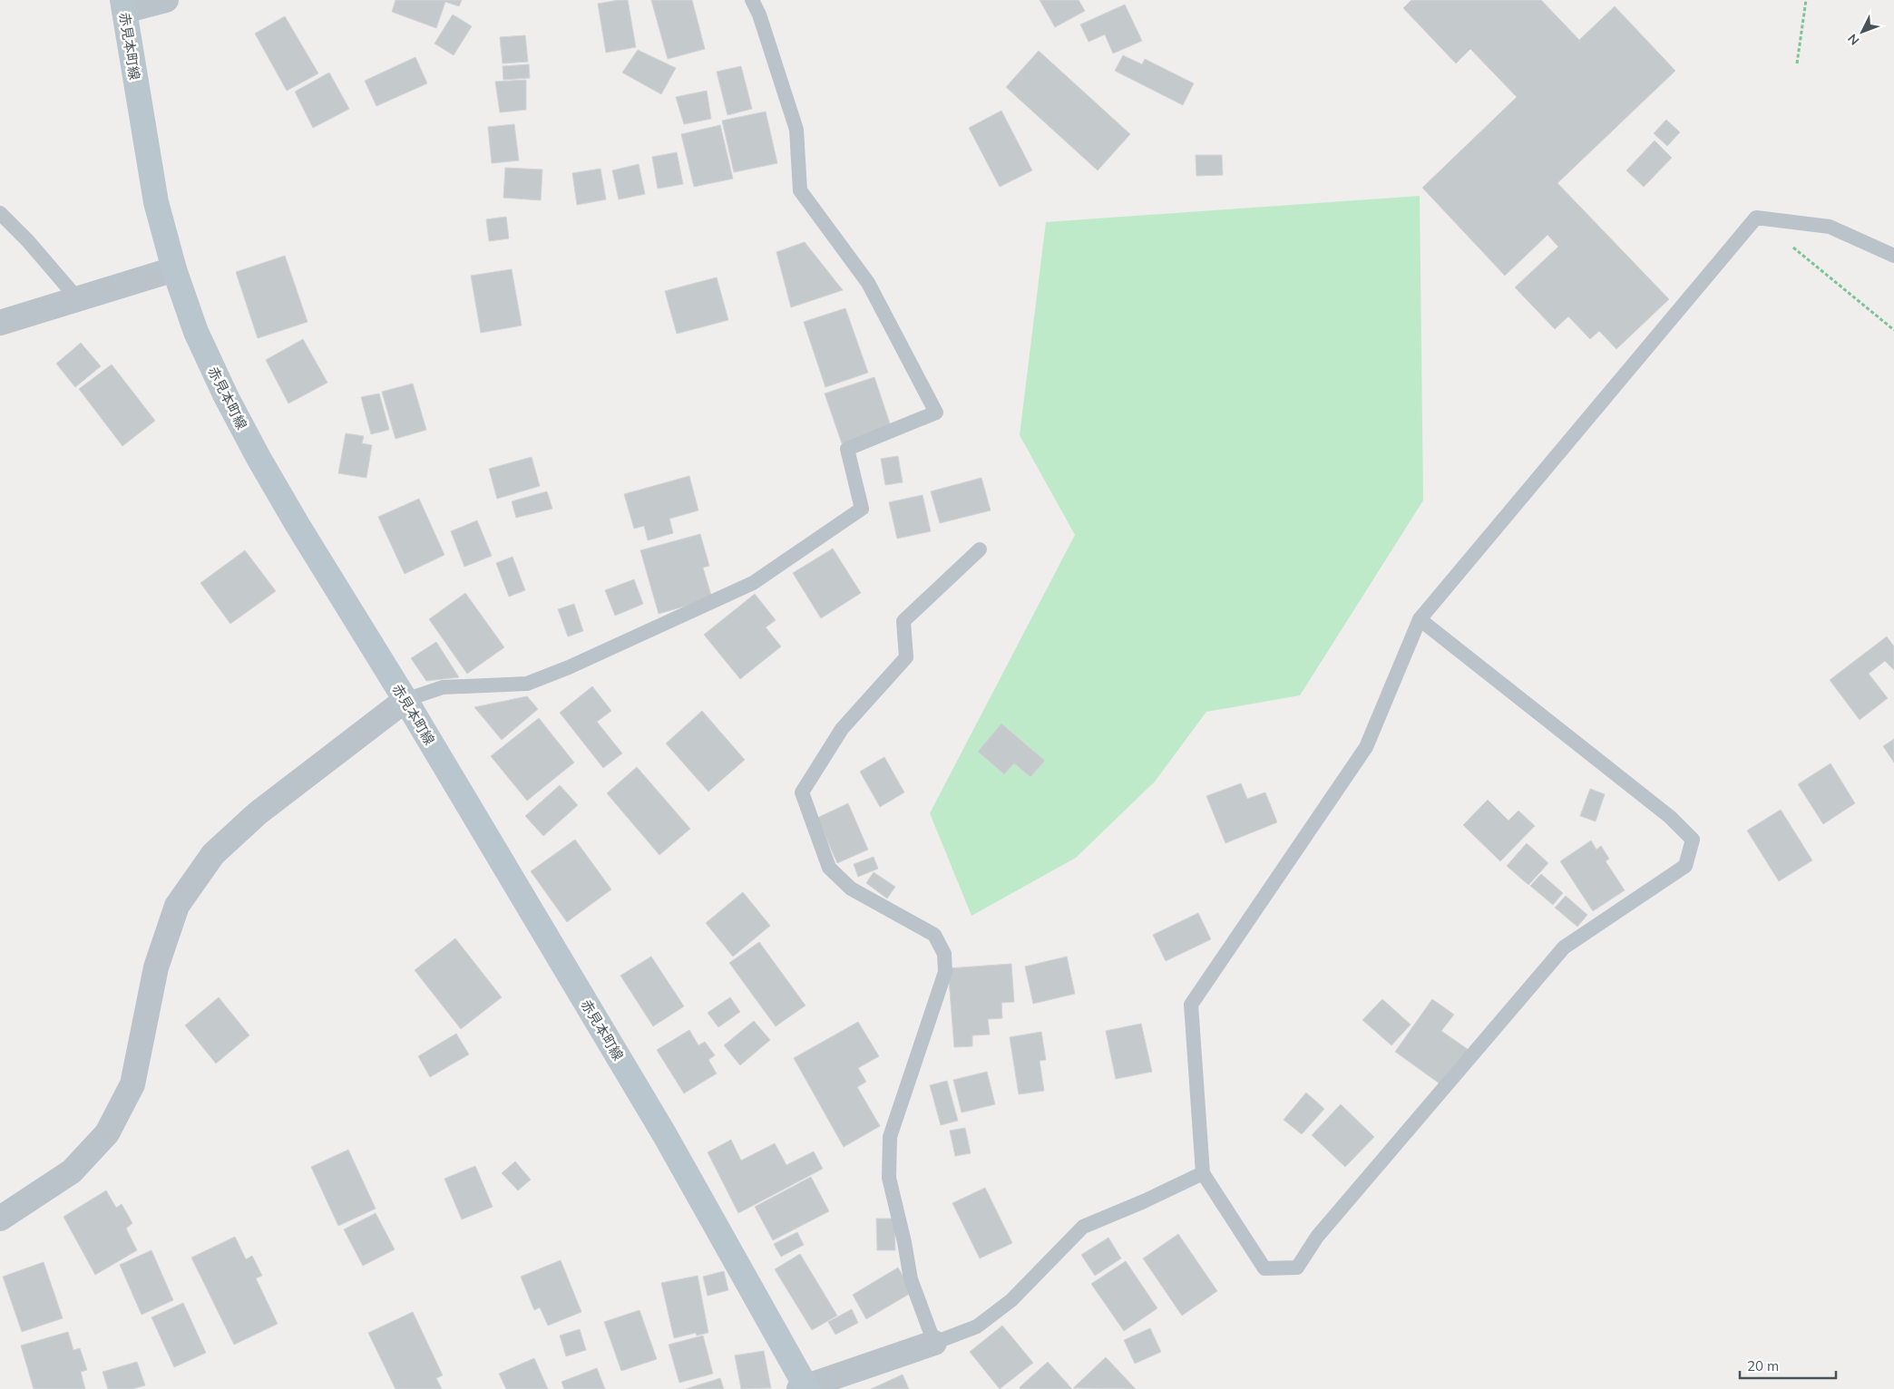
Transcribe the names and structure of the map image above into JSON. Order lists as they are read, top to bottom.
{
  "streets": {
    "main road": ["赤見本町線"]
  },
  "scale_bar": "20 m",
  "north": "bottom left"
}
